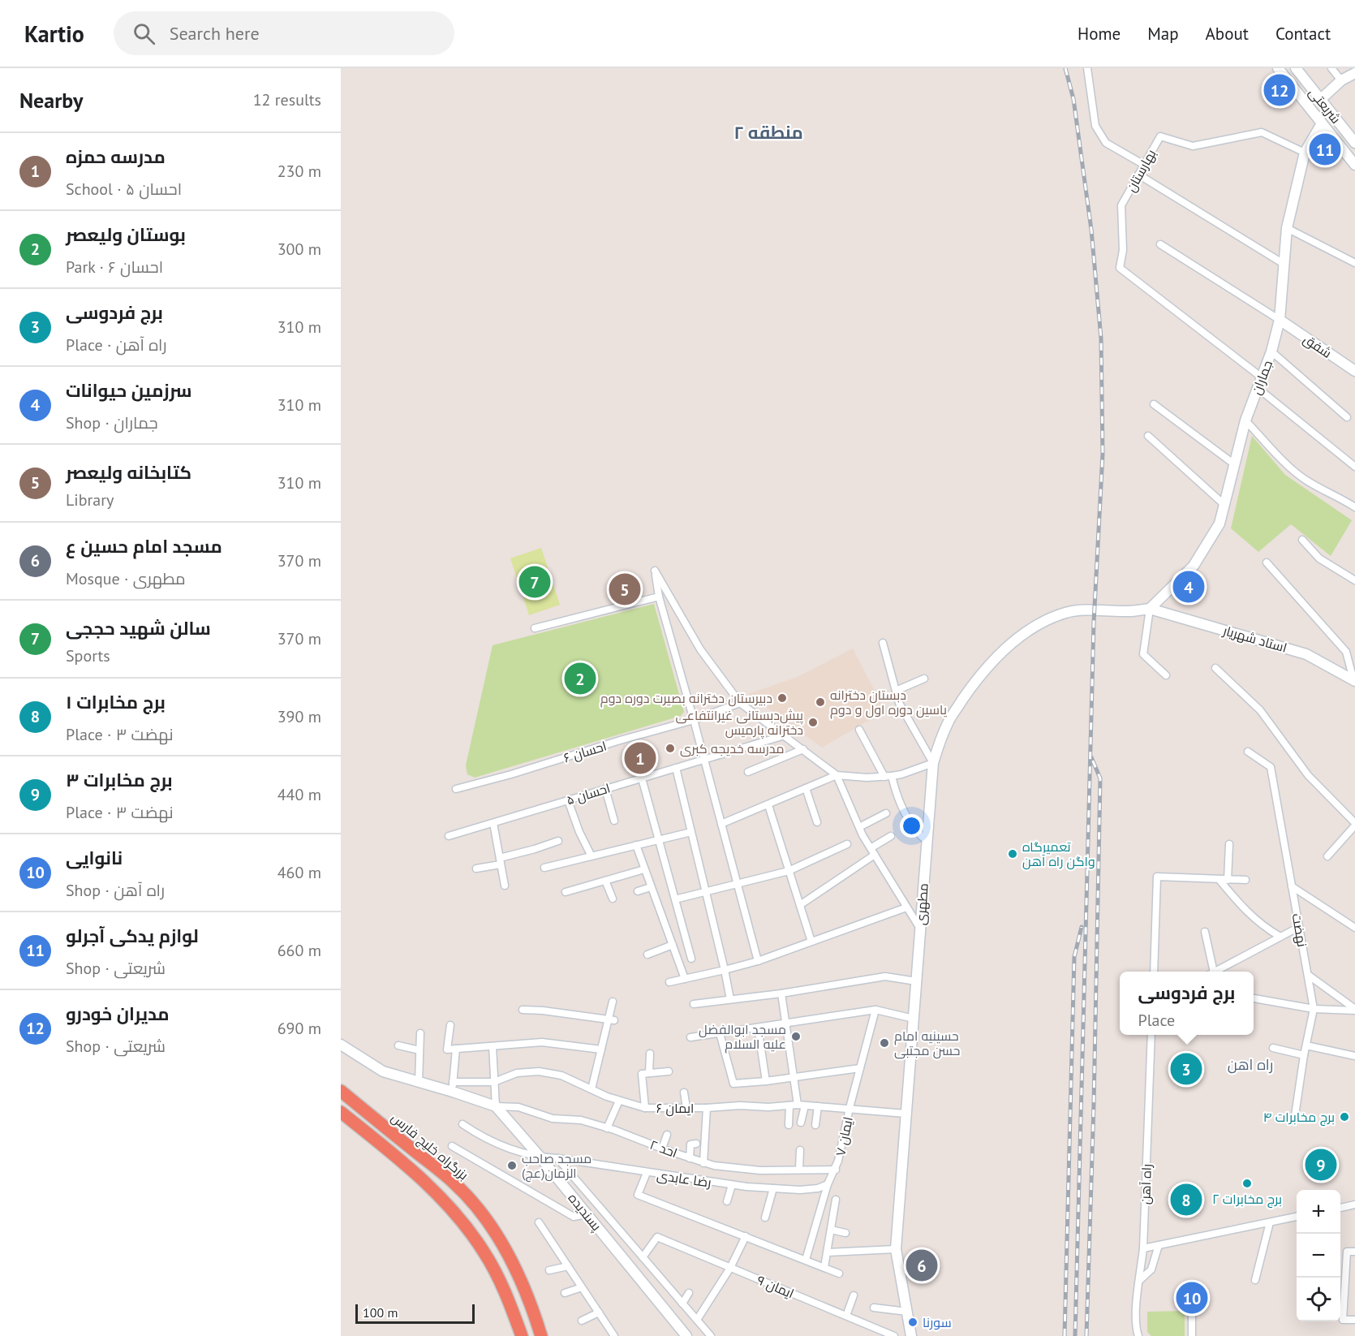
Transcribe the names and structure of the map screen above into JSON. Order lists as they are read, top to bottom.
{
  "streets": {
    "highway": ["بزرگراه خلیج فارس"],
    "street": [
      "شریعتی",
      "بهارستان",
      "شفق",
      "جماران",
      "استاد شهریار",
      "احسان ۶",
      "احسان ۵",
      "مطهری",
      "نهضت",
      "ایمان ۶",
      "ایمان ۷",
      "احد ۲",
      "رضا عابدی",
      "راه آهن",
      "پسندیده",
      "ایمان ۹"
    ]
  },
  "crossings": [
    ["شریعتی", "جماران"],
    ["بهارستان", "جماران"],
    ["شفق", "جماران"],
    ["جماران", "استاد شهریار"],
    ["جماران", "مطهری"],
    ["استاد شهریار", "مطهری"],
    ["مطهری", "ایمان ۶"],
    ["ایمان ۶", "ایمان ۷"],
    ["ایمان ۷", "احد ۲"],
    ["ایمان ۷", "رضا عابدی"],
    ["احد ۲", "پسندیده"],
    ["رضا عابدی", "پسندیده"]
  ],
  "districts": ["منطقه ۲", "راه اهن"],
  "places": [
    "دبیرستان دخترانه بصیرت دوره دوم",
    "دبستان دخترانه یاسین دوره اول و دوم",
    "پیش‌دبستانی غیرانتفاعی دخترانه پارمیس",
    "مدرسه خدیجه کبری",
    "تعمیرگاه واگن راه آهن",
    "مسجد ابوالفضل علیه السلام",
    "حسینیه امام حسن مجتبی",
    "برج مخابرات ۴",
    "مسجد صاحب الزمان(عج)",
    "برج مخابرات ۲",
    "سورنا"
  ],
  "scale_bar": "100 m",
  "page": {
    "header": "Kartio",
    "search": "Search here",
    "nav": [
      "Home",
      "Map",
      "About",
      "Contact"
    ],
    "heading": ["Nearby", "12 results"],
    "pins": [
      "12",
      "11",
      "7",
      "4",
      "5",
      "2",
      "1",
      "3",
      "9",
      "8",
      "6",
      "10"
    ],
    "list": [
      {
        "mark": "1",
        "name": "مدرسه حمزه",
        "note": "School · احسان ۵",
        "value": "230 m"
      },
      {
        "mark": "2",
        "name": "بوستان ولیعصر",
        "note": "Park · احسان ۶",
        "value": "300 m"
      },
      {
        "mark": "3",
        "name": "برج فردوسی",
        "note": "Place · راه آهن",
        "value": "310 m"
      },
      {
        "mark": "4",
        "name": "سرزمین حیوانات",
        "note": "Shop · جماران",
        "value": "310 m"
      },
      {
        "mark": "5",
        "name": "کتابخانه ولیعصر",
        "note": "Library",
        "value": "310 m"
      },
      {
        "mark": "6",
        "name": "مسجد امام حسین ع",
        "note": "Mosque · مطهری",
        "value": "370 m"
      },
      {
        "mark": "7",
        "name": "سالن شهید حججی",
        "note": "Sports",
        "value": "370 m"
      },
      {
        "mark": "8",
        "name": "برج مخابرات ۱",
        "note": "Place · نهضت ۳",
        "value": "390 m"
      },
      {
        "mark": "9",
        "name": "برج مخابرات ۳",
        "note": "Place · نهضت ۳",
        "value": "440 m"
      },
      {
        "mark": "10",
        "name": "نانوایی",
        "note": "Shop · راه آهن",
        "value": "460 m"
      },
      {
        "mark": "11",
        "name": "لوازم یدکی آجرلو",
        "note": "Shop · شریعتی",
        "value": "660 m"
      },
      {
        "mark": "12",
        "name": "مدیران خودرو",
        "note": "Shop · شریعتی",
        "value": "690 m"
      }
    ],
    "popup": ["برج فردوسی", "Place"],
    "map_buttons": ["+", "−"],
    "scale": "100 m"
  }
}
